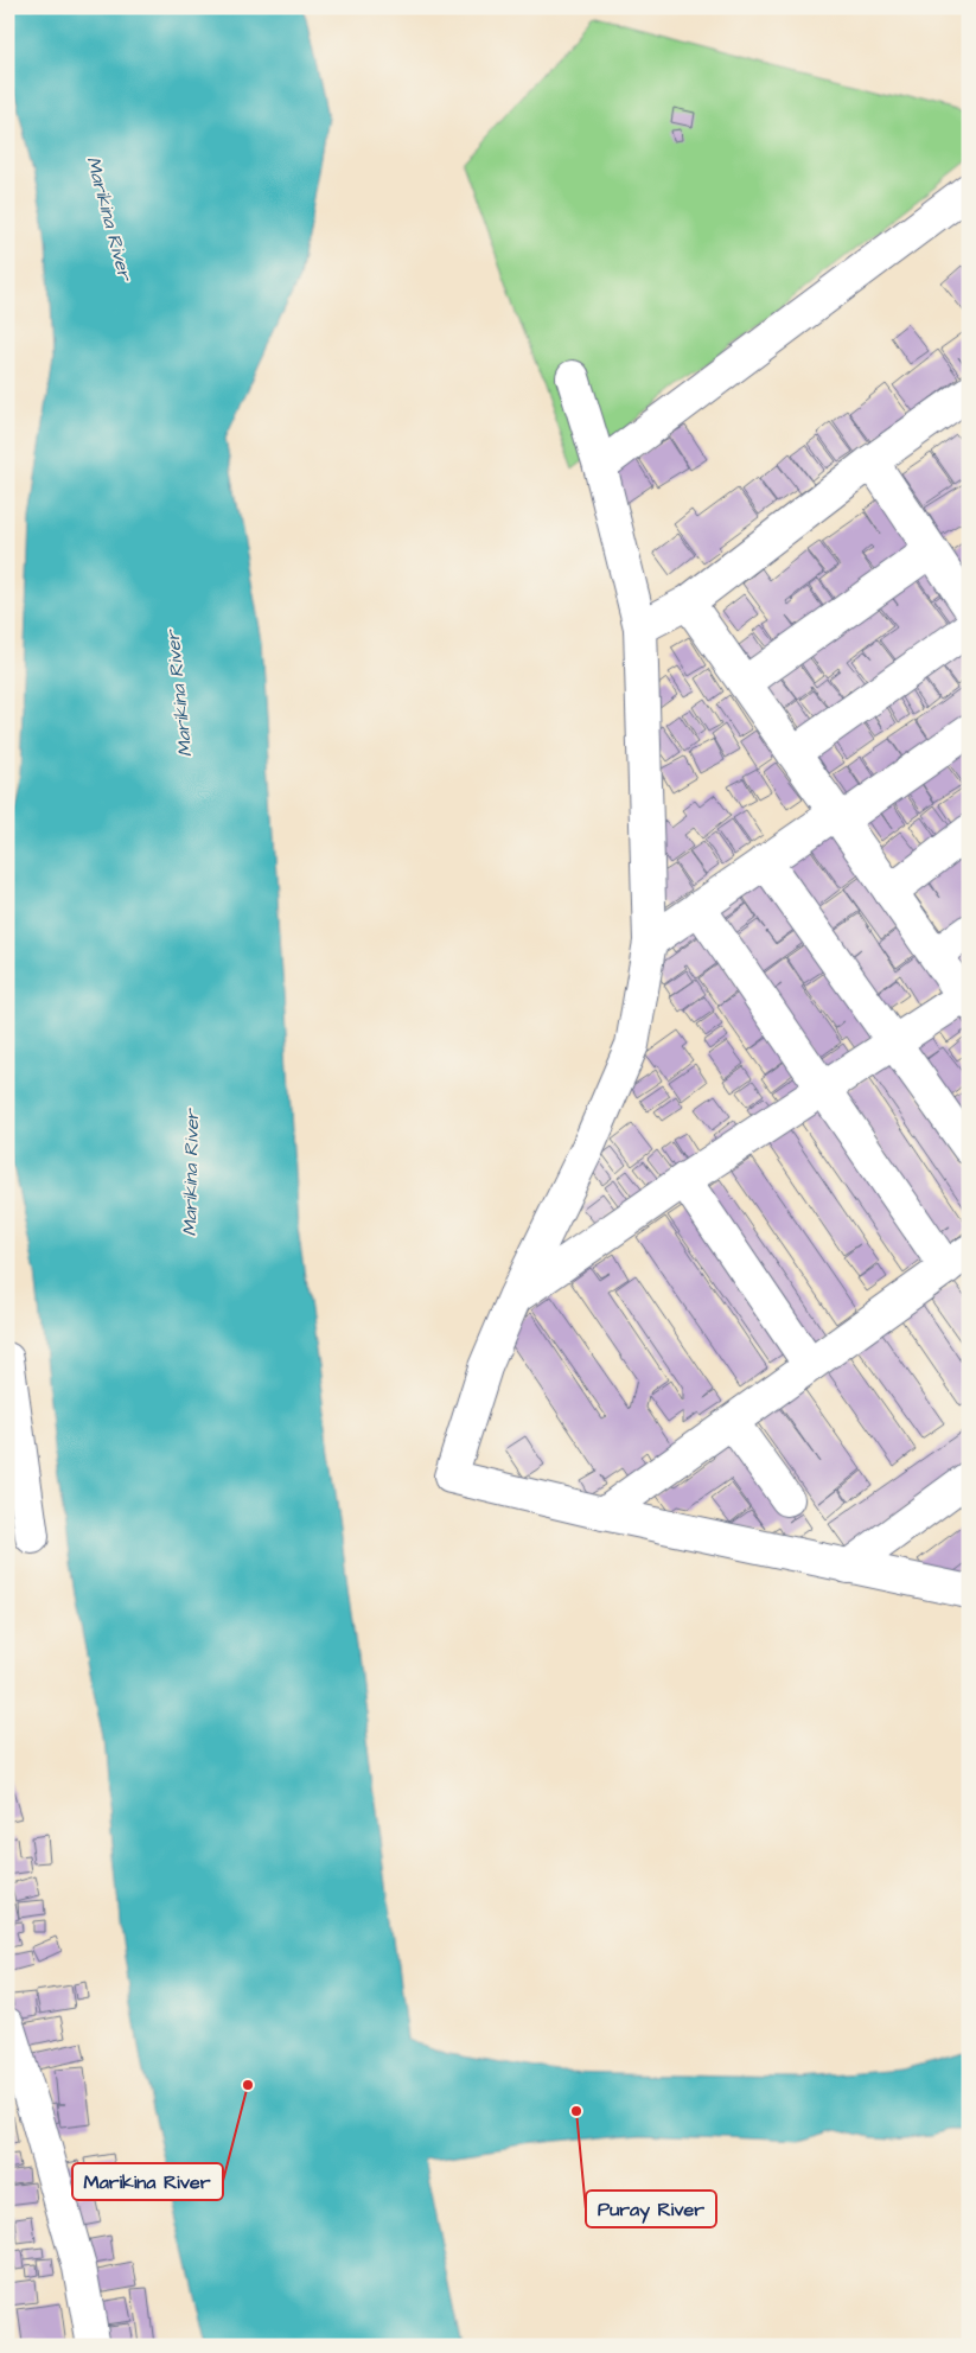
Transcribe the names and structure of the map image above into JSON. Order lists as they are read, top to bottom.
{
  "water": ["Marikina River"],
  "places": ["Marikina River", "Puray River"]
}
